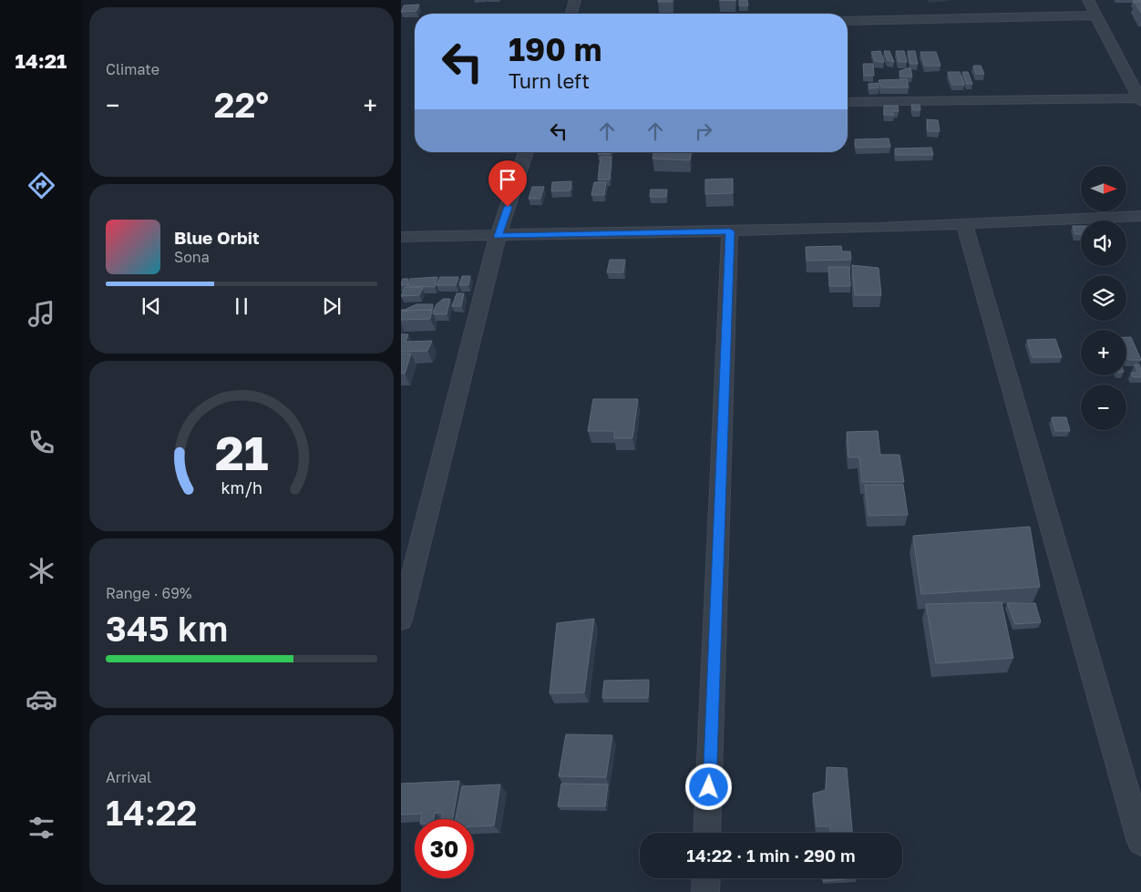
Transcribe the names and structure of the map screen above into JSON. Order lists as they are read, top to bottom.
{
  "north": "right",
  "page": {
    "tabs": "14:21",
    "tile": [
      "Climate",
      ["Range · 69%", "345 km"],
      ["Arrival", "14:22"]
    ],
    "turn": ["190 m", "Turn left"],
    "heat": ["−", "22°", "+"],
    "map_buttons": ["+", "−"],
    "song": ["Blue Orbit", "Sona"],
    "limit": "30",
    "trip": "14:22 · 1 min · 290 m",
    "gauge": ["21", "km/h"]
  }
}
